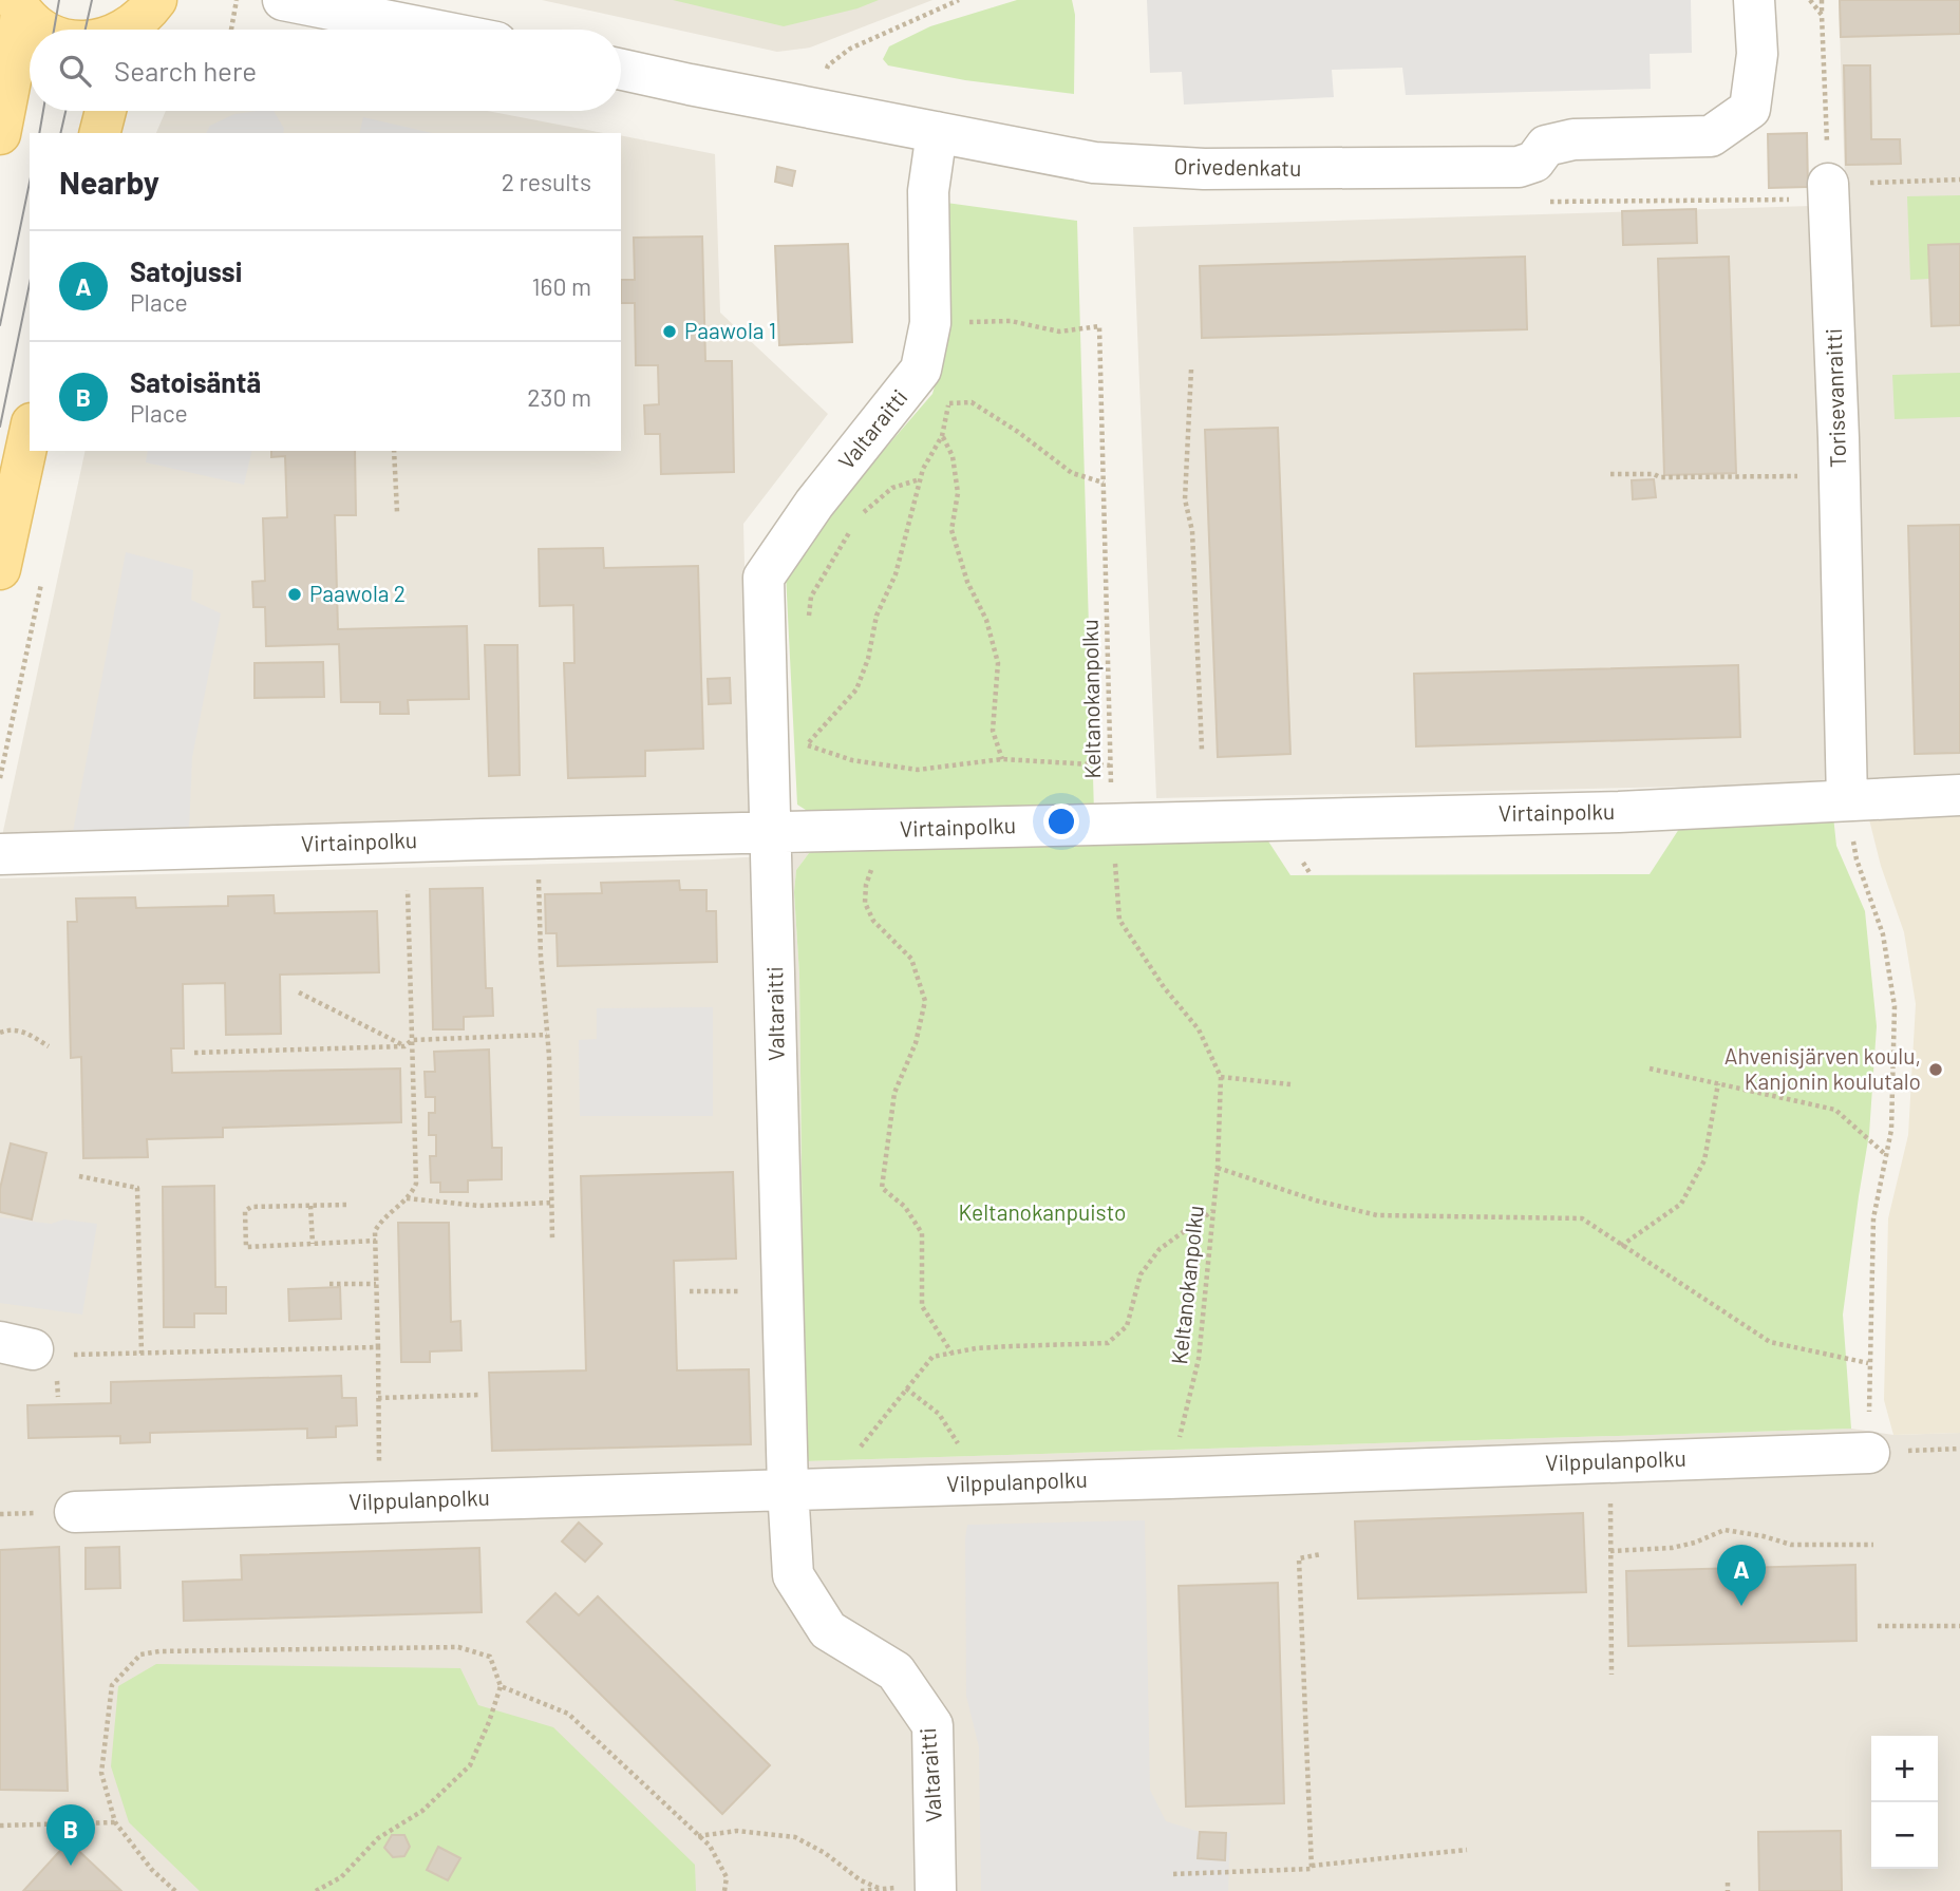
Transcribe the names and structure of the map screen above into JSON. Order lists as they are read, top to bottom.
{
  "streets": {
    "street": [
      "Orivedenkatu",
      "Torisevanraitti",
      "Valtaraitti",
      "Virtainpolku",
      "Vilppulanpolku"
    ],
    "path": ["Keltanokanpolku"]
  },
  "crossings": [
    ["Orivedenkatu", "Valtaraitti"],
    ["Torisevanraitti", "Virtainpolku"],
    ["Valtaraitti", "Keltanokanpolku"],
    ["Valtaraitti", "Virtainpolku"],
    ["Valtaraitti", "Vilppulanpolku"],
    ["Keltanokanpolku", "Virtainpolku"],
    ["Keltanokanpolku", "Vilppulanpolku"]
  ],
  "parks": ["Keltanokanpuisto"],
  "places": ["Paawola 1", "Paawola 2", "Ahvenisjärven koulu, Kanjonin koulutalo"],
  "page": {
    "search": "Search here",
    "heading": ["Nearby", "2 results"],
    "list": [
      {
        "mark": "A",
        "name": "Satojussi",
        "note": "Place",
        "value": "160 m"
      },
      {
        "mark": "B",
        "name": "Satoisäntä",
        "note": "Place",
        "value": "230 m"
      }
    ],
    "pins": ["A", "B"],
    "map_buttons": ["+", "−"]
  }
}
